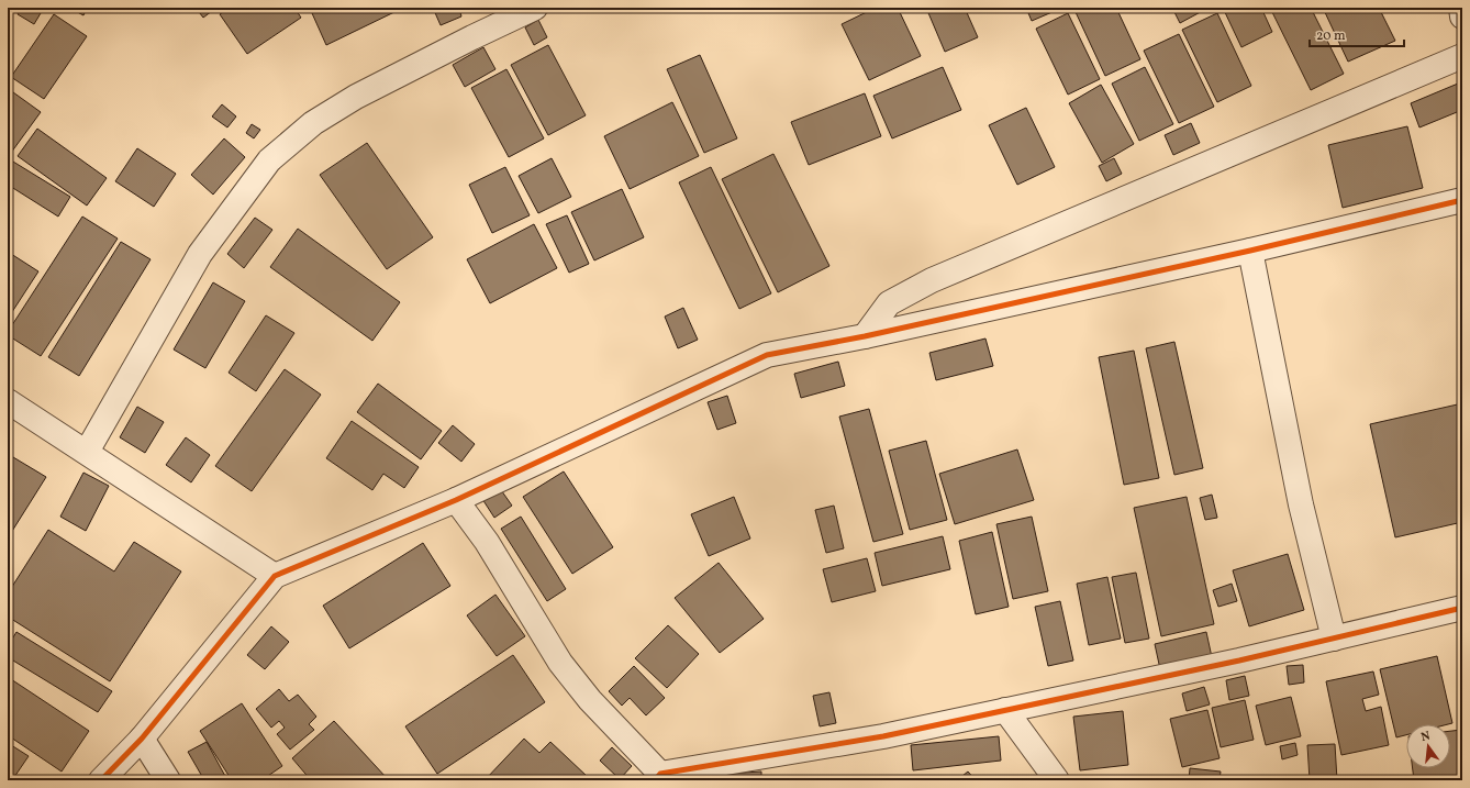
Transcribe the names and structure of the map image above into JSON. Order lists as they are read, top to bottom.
{
  "scale_bar": "20 m",
  "north": "top"
}
